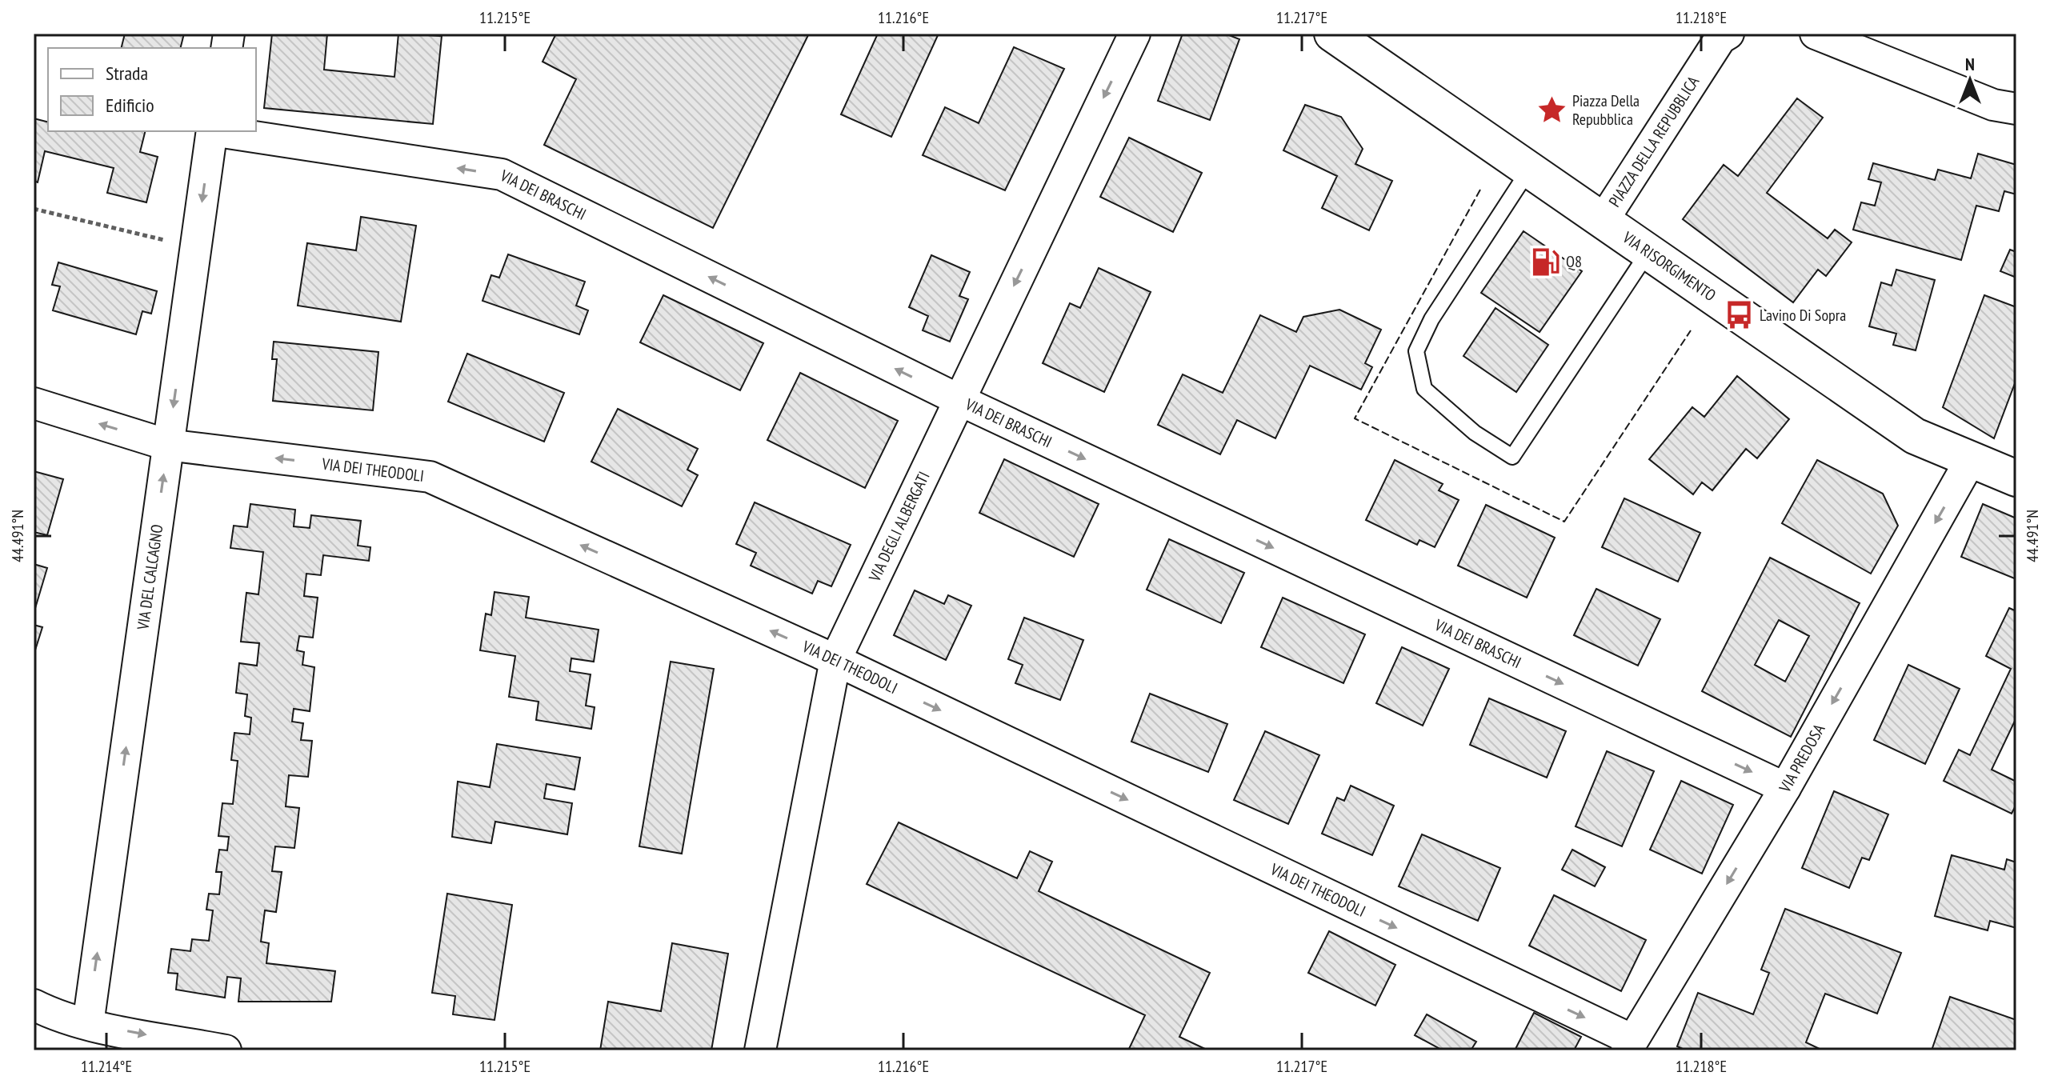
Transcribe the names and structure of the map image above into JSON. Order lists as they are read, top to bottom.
{
  "streets": {
    "main road": ["VIA RISORGIMENTO"],
    "street": [
      "PIAZZA DELLA REPUBBLICA",
      "VIA DEI BRASCHI",
      "VIA DEI THEODOLI",
      "VIA DEGLI ALBERGATI",
      "VIA DEL CALCAGNO",
      "VIA PREDOSA"
    ]
  },
  "crossings": [
    ["PIAZZA DELLA REPUBBLICA", "VIA RISORGIMENTO"],
    ["VIA DEI BRASCHI", "VIA DEGLI ALBERGATI"],
    ["VIA DEI BRASCHI", "VIA PREDOSA"],
    ["VIA RISORGIMENTO", "VIA PREDOSA"],
    ["VIA DEI THEODOLI", "VIA DEGLI ALBERGATI"],
    ["VIA DEI THEODOLI", "VIA DEL CALCAGNO"],
    ["VIA DEI THEODOLI", "VIA PREDOSA"]
  ],
  "one_way": ["VIA DEGLI ALBERGATI", "VIA PREDOSA"],
  "places": {
    "place": ["Piazza Della Repubblica"],
    "fuel station": ["Q8"],
    "bus stop": ["Lavino Di Sopra"]
  },
  "legend": ["Strada", "Edificio"],
  "north": "top",
  "coordinates": [
    "11.215°E",
    "11.216°E",
    "11.217°E",
    "11.218°E",
    "44.491°N",
    "11.214°E"
  ]
}
